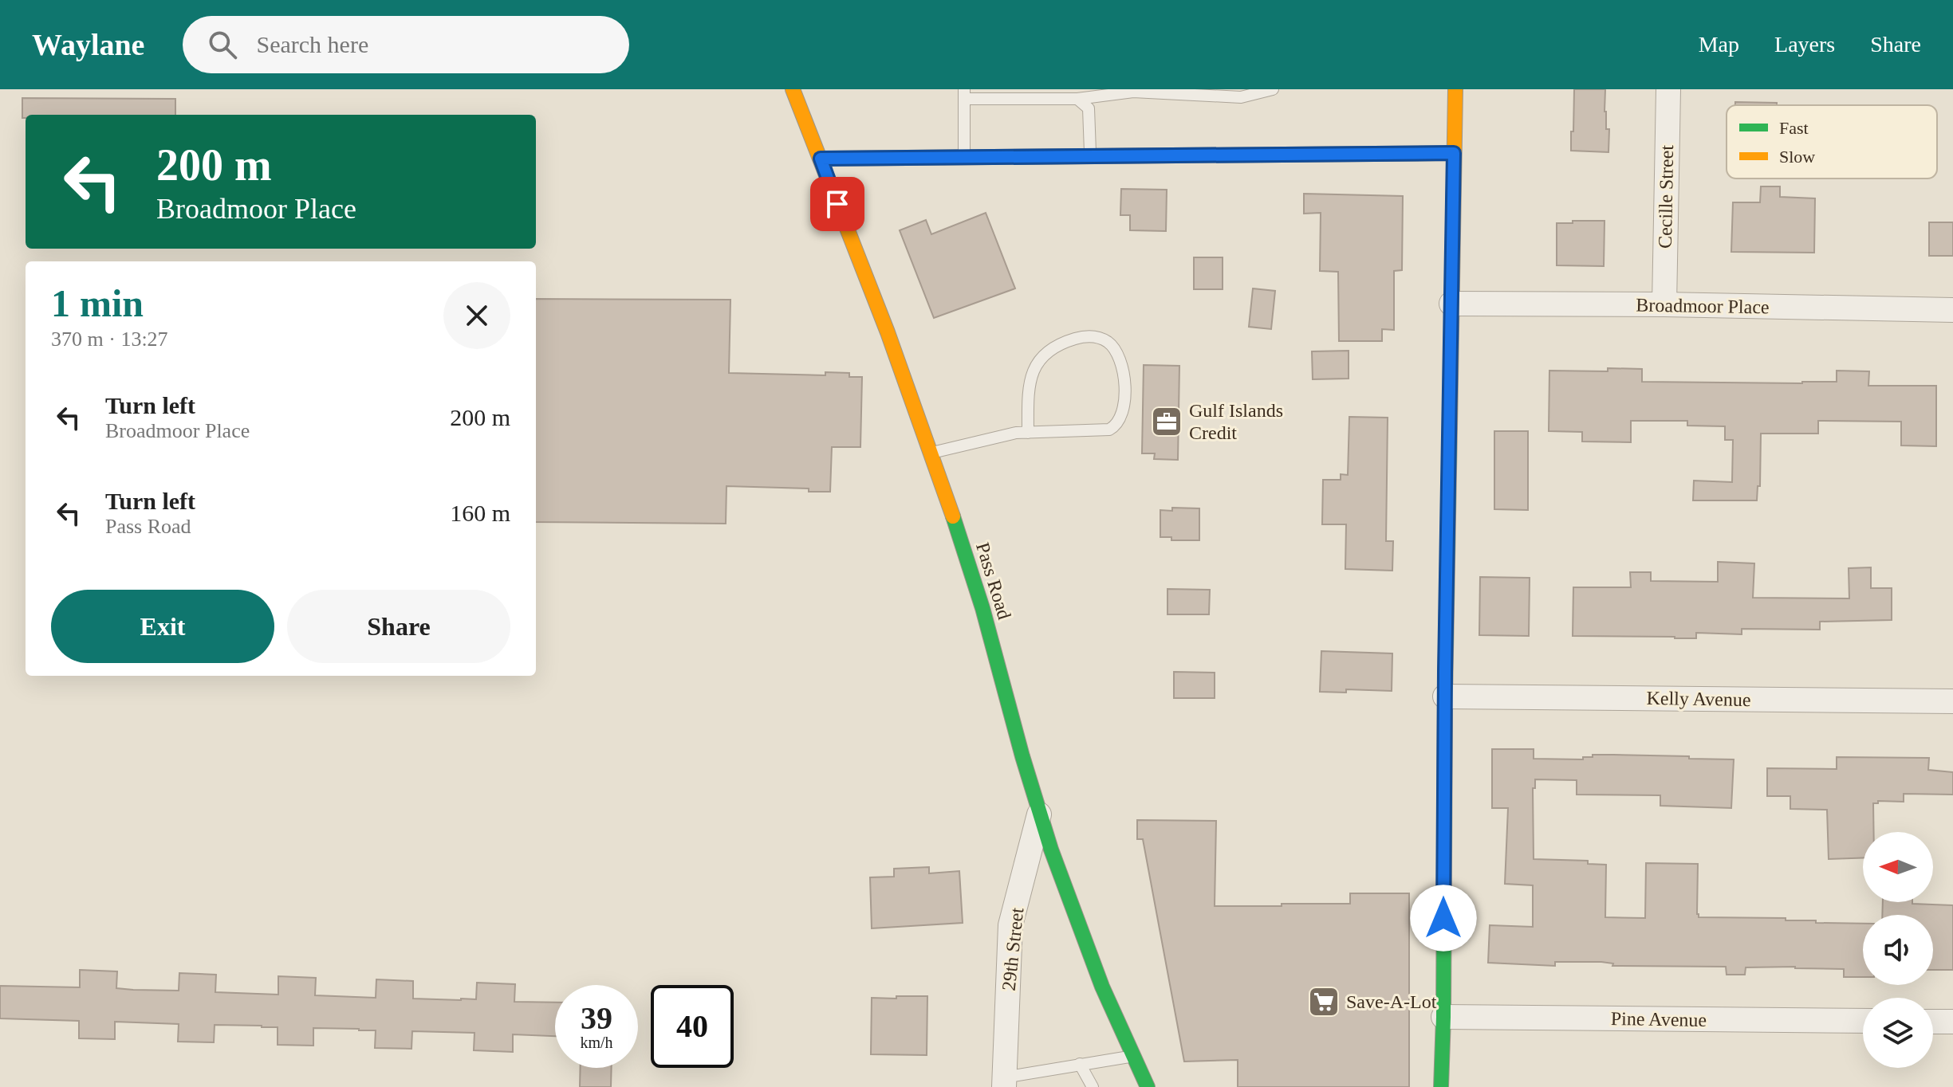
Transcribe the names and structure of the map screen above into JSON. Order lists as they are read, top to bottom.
{
  "streets": {
    "street": [
      "Cecille Street",
      "Broadmoor Place",
      "Pass Road",
      "Kelly Avenue",
      "29th Street",
      "Pine Avenue"
    ]
  },
  "crossings": [
    ["Cecille Street", "Broadmoor Place"],
    ["Pass Road", "29th Street"]
  ],
  "places": {
    "office": ["Gulf Islands Credit"],
    "supermarket": ["Save-A-Lot"]
  },
  "legend": ["Fast", "Slow"],
  "north": "left",
  "page": {
    "header": "Waylane",
    "search": "Search here",
    "nav": ["Map", "Layers", "Share"],
    "turn": ["200 m", "Broadmoor Place"],
    "heading": ["1 min", "370 m · 13:27"],
    "list": [
      {
        "name": "Turn left",
        "note": "Broadmoor Place",
        "value": "200 m"
      },
      {
        "name": "Turn left",
        "note": "Pass Road",
        "value": "160 m"
      }
    ],
    "buttons": ["Exit", "Share"],
    "speed": "39 km/h",
    "limit": "40"
  }
}
